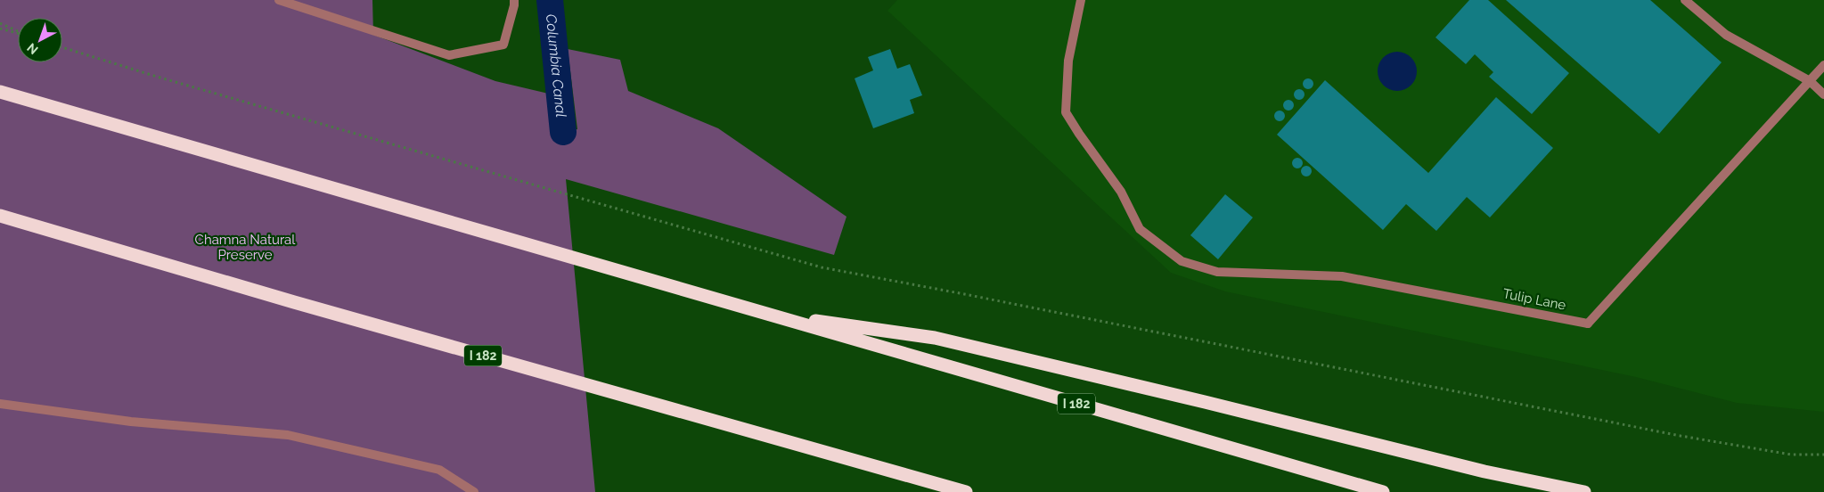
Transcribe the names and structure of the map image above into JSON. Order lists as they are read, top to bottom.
{
  "streets": {
    "highway": ["I 182"],
    "street": ["Tulip Lane"]
  },
  "water": ["Columbia Canal"],
  "parks": ["Chamna Natural Preserve"],
  "north": "bottom left"
}
